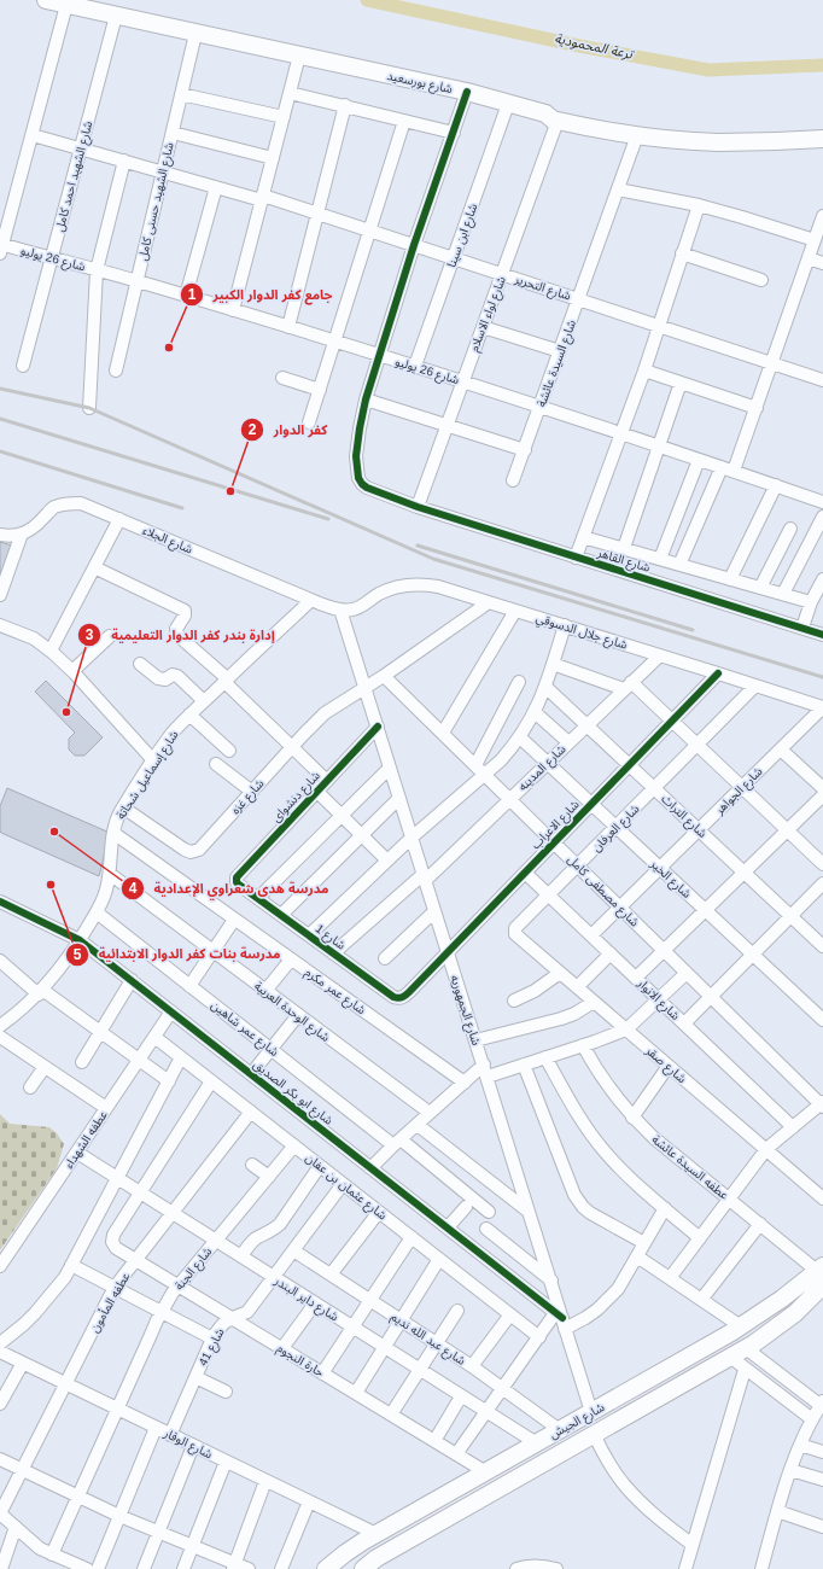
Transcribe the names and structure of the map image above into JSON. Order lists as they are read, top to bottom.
{
  "streets": {
    "main road": ["شارع بورسعيد", "شارع الجيش"],
    "street": [
      "شارع الشهيد احمد كامل",
      "شارع الشهيد حسنى كامل",
      "شارع ابن سينا",
      "شارع 26 يوليو",
      "شارع التحرير",
      "شارع لواء الاسلام",
      "شارع السيدة عائشة",
      "شارع الجلاء",
      "شارع القاهر",
      "شارع جلال الدسوقي",
      "شارع المدينه",
      "شارع إسماعيل شحاتة",
      "شارع الجواهر",
      "شارع غزه",
      "شارع دنشواى",
      "شارع التراث",
      "شارع الاعراب",
      "شارع العرفان",
      "شارع الخير",
      "شارع مصطفى كامل",
      "شارع 1",
      "شارع عمر مكرم",
      "شارع الانوار",
      "شارع الجمهوريه",
      "شارع الوحدة العربية",
      "شارع عمر شاهين",
      "شارع صقر",
      "شارع ابو بكر الصديق",
      "عطفه الشهداء",
      "عطفه السيدة عائشة",
      "شارع عثمان بن عفان",
      "شارع الجنة",
      "شارع داير البندر",
      "عطفه المأمون",
      "شارع عبد الله نديم",
      "شارع 41",
      "حارة النجوم",
      "شارع الوقار"
    ]
  },
  "crossings": [
    ["شارع بورسعيد", "شارع الشهيد احمد كامل"],
    ["شارع بورسعيد", "شارع الشهيد حسنى كامل"],
    ["شارع بورسعيد", "شارع ابن سينا"],
    ["شارع بورسعيد", "شارع لواء الاسلام"],
    ["شارع بورسعيد", "شارع السيدة عائشة"],
    ["شارع بورسعيد", "شارع القاهر"],
    ["شارع الشهيد احمد كامل", "شارع 26 يوليو"],
    ["شارع الشهيد احمد كامل", "شارع التحرير"],
    ["شارع الشهيد حسنى كامل", "شارع 26 يوليو"],
    ["شارع الشهيد حسنى كامل", "شارع التحرير"],
    ["شارع ابن سينا", "شارع 26 يوليو"],
    ["شارع ابن سينا", "شارع التحرير"],
    ["شارع 26 يوليو", "شارع لواء الاسلام"],
    ["شارع 26 يوليو", "شارع السيدة عائشة"],
    ["شارع 26 يوليو", "شارع القاهر"],
    ["شارع التحرير", "شارع لواء الاسلام"],
    ["شارع التحرير", "شارع السيدة عائشة"],
    ["شارع التحرير", "شارع القاهر"],
    ["شارع لواء الاسلام", "شارع القاهر"],
    ["شارع الجلاء", "شارع جلال الدسوقي"],
    ["شارع الجلاء", "شارع إسماعيل شحاتة"],
    ["شارع الجلاء", "شارع الجمهوريه"],
    ["شارع جلال الدسوقي", "شارع المدينه"],
    ["شارع جلال الدسوقي", "شارع الجواهر"],
    ["شارع جلال الدسوقي", "شارع غزه"],
    ["شارع جلال الدسوقي", "شارع الاعراب"],
    ["شارع جلال الدسوقي", "شارع العرفان"],
    ["شارع جلال الدسوقي", "شارع الجمهوريه"],
    ["شارع المدينه", "شارع التراث"],
    ["شارع المدينه", "شارع الخير"],
    ["شارع المدينه", "شارع مصطفى كامل"],
    ["شارع المدينه", "شارع 1"],
    ["شارع المدينه", "شارع الجمهوريه"],
    ["شارع إسماعيل شحاتة", "شارع غزه"],
    ["شارع إسماعيل شحاتة", "شارع عمر مكرم"],
    ["شارع إسماعيل شحاتة", "شارع الوحدة العربية"],
    ["شارع إسماعيل شحاتة", "شارع عمر شاهين"],
    ["شارع إسماعيل شحاتة", "شارع ابو بكر الصديق"],
    ["شارع الجواهر", "شارع التراث"],
    ["شارع الجواهر", "شارع الخير"],
    ["شارع الجواهر", "شارع مصطفى كامل"],
    ["شارع الجواهر", "شارع الانوار"],
    ["شارع غزه", "شارع مصطفى كامل"],
    ["شارع غزه", "شارع الجمهوريه"],
    ["شارع دنشواى", "شارع 1"],
    ["شارع دنشواى", "شارع الجمهوريه"],
    ["شارع التراث", "شارع الاعراب"],
    ["شارع التراث", "شارع العرفان"],
    ["شارع الاعراب", "شارع الخير"],
    ["شارع الاعراب", "شارع مصطفى كامل"],
    ["شارع الاعراب", "شارع 1"],
    ["شارع الاعراب", "شارع الانوار"],
    ["شارع الاعراب", "شارع الجمهوريه"],
    ["شارع العرفان", "شارع الخير"],
    ["شارع العرفان", "شارع مصطفى كامل"],
    ["شارع العرفان", "شارع الانوار"],
    ["شارع العرفان", "شارع صقر"],
    ["شارع الجمهوريه", "شارع ابو بكر الصديق"],
    ["شارع الجمهوريه", "شارع الجيش"],
    ["شارع ابو بكر الصديق", "عطفه الشهداء"],
    ["عطفه الشهداء", "شارع عثمان بن عفان"],
    ["عطفه الشهداء", "شارع داير البندر"],
    ["عطفه السيدة عائشة", "شارع الجيش"],
    ["شارع عثمان بن عفان", "شارع الجنة"],
    ["شارع عثمان بن عفان", "عطفه المأمون"],
    ["شارع عثمان بن عفان", "شارع 41"],
    ["شارع الجنة", "شارع داير البندر"],
    ["شارع الجنة", "حارة النجوم"],
    ["شارع الجنة", "شارع الوقار"],
    ["شارع داير البندر", "عطفه المأمون"],
    ["شارع داير البندر", "شارع 41"],
    ["شارع داير البندر", "حارة النجوم"],
    ["شارع داير البندر", "شارع الجيش"],
    ["عطفه المأمون", "حارة النجوم"],
    ["عطفه المأمون", "شارع الوقار"],
    ["شارع عبد الله نديم", "شارع 41"],
    ["شارع عبد الله نديم", "شارع الجيش"],
    ["شارع 41", "حارة النجوم"],
    ["شارع 41", "شارع الوقار"],
    ["حارة النجوم", "شارع الجيش"],
    ["شارع الجيش", "شارع الوقار"]
  ],
  "water": ["ترعة المحمودية"],
  "places": [
    "جامع كفر الدوار الكبير",
    "كفر الدوار",
    "إدارة بندر كفر الدوار التعليمية",
    "مدرسة هدى شعراوي الإعدادية",
    "مدرسة بنات كفر الدوار الابتدائية"
  ]
}
